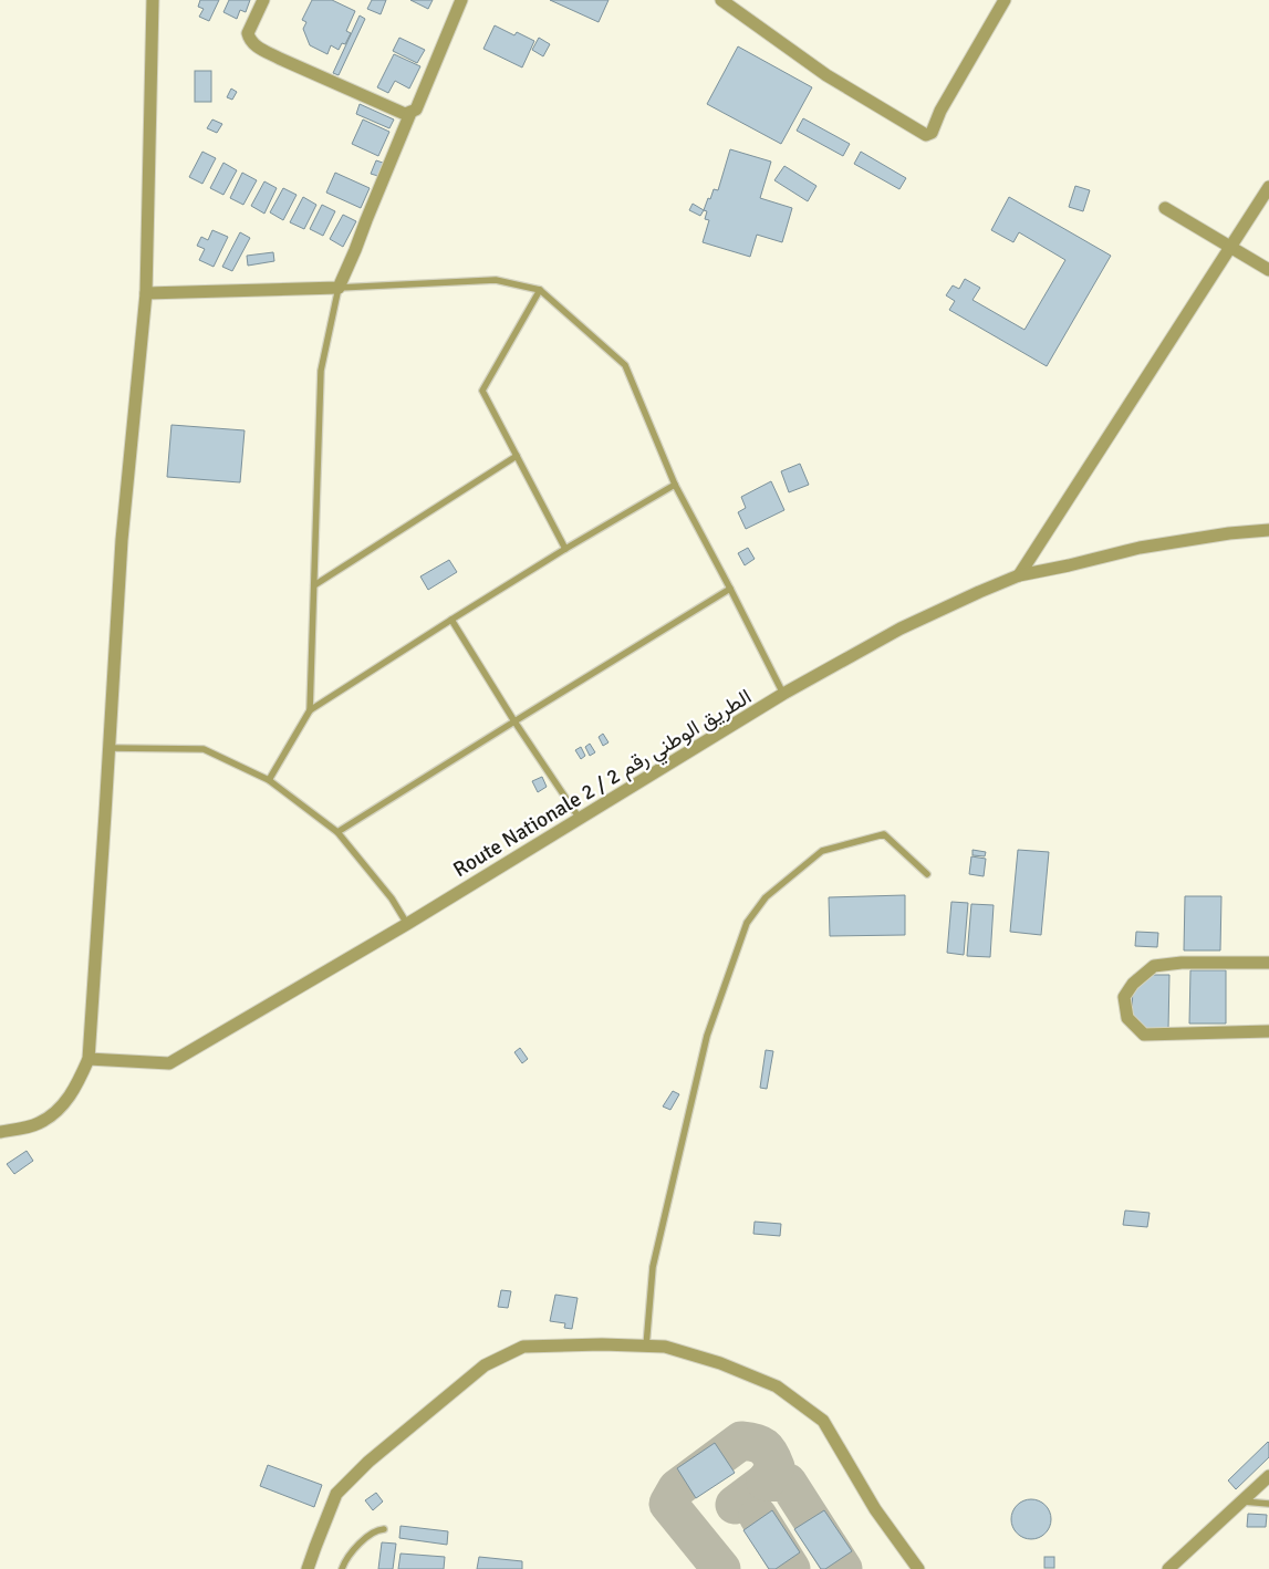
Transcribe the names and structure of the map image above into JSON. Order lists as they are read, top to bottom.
{
  "streets": {
    "street": ["Route Nationale 2 / الطريق الوطني رقم 2"]
  }
}
